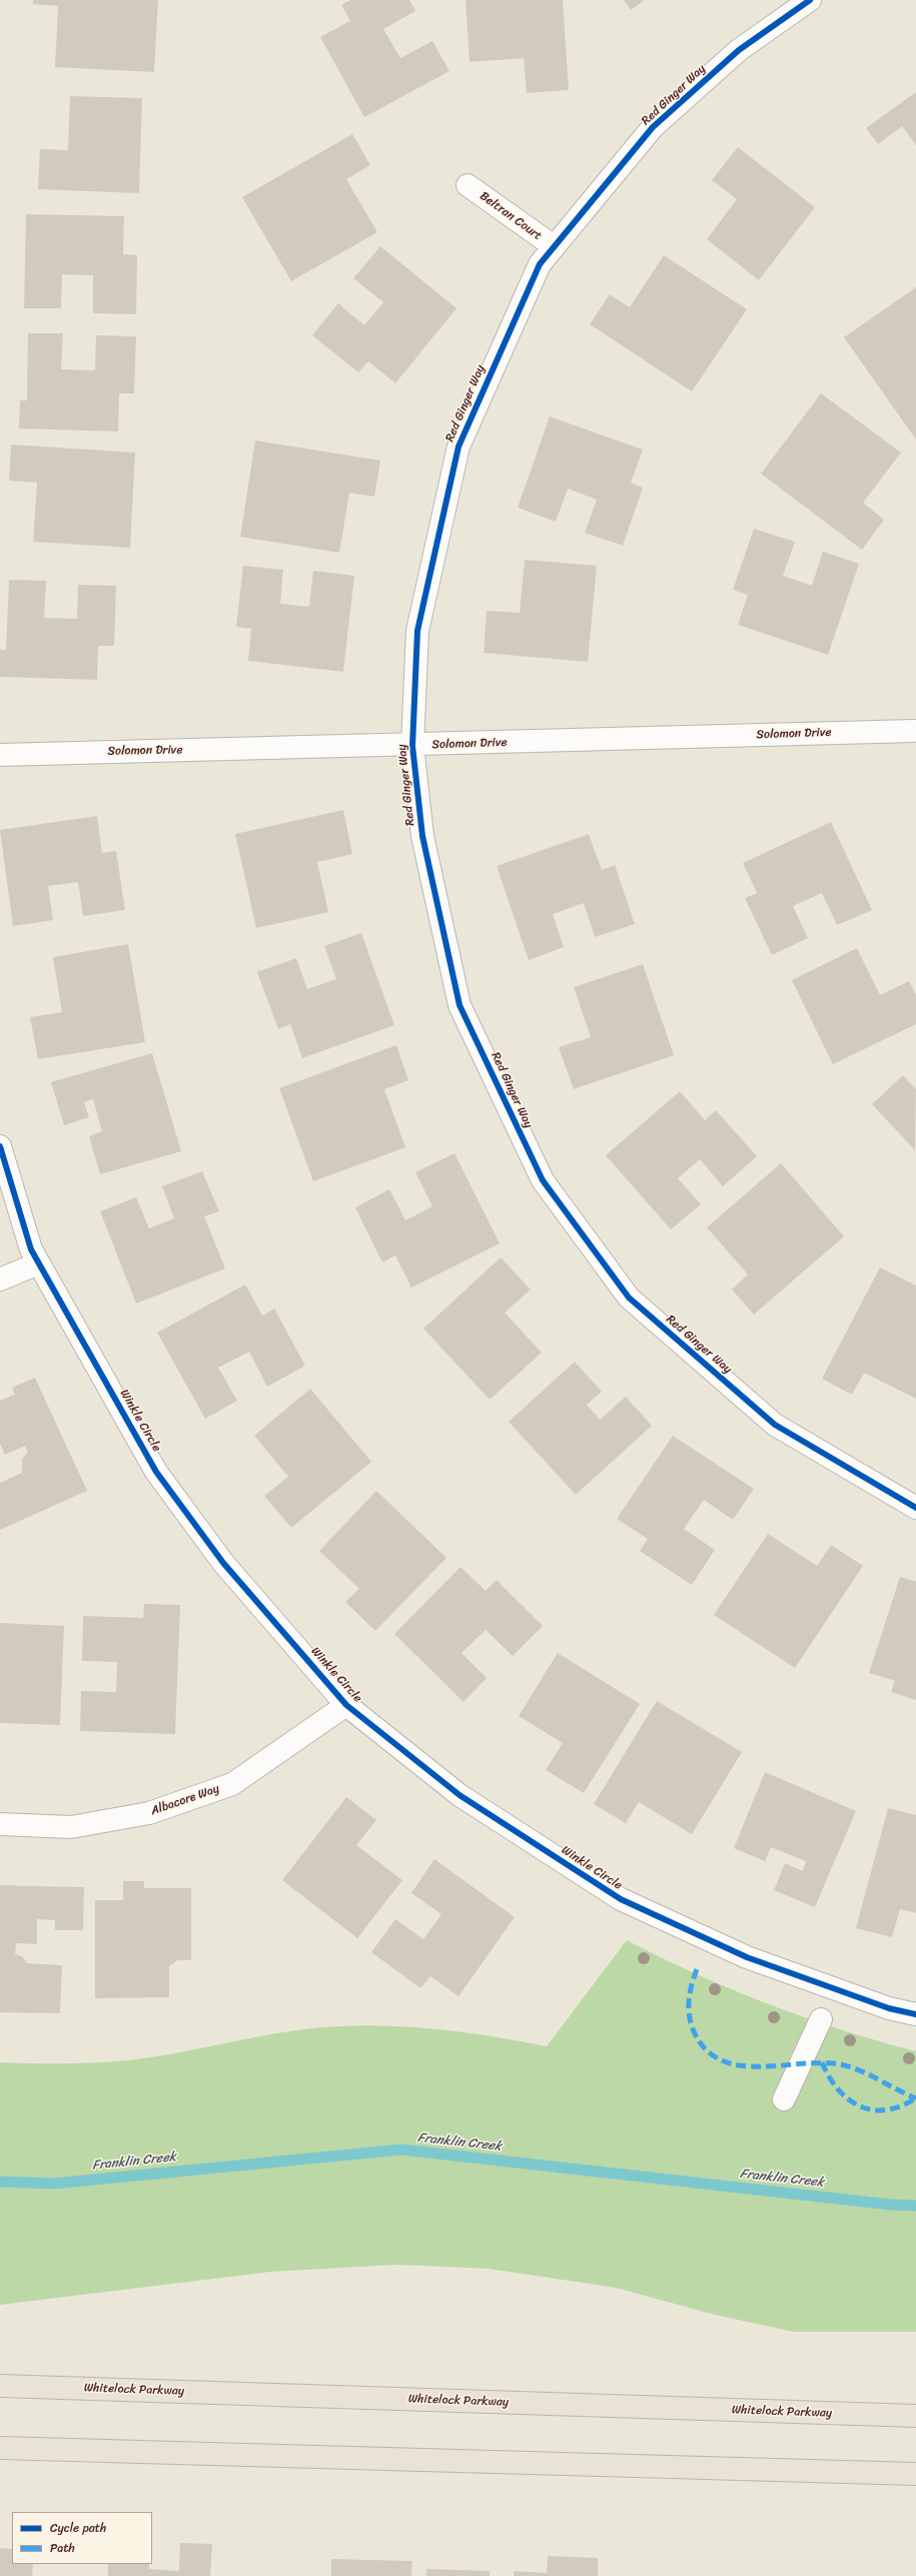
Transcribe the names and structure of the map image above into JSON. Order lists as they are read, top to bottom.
{
  "streets": {
    "main road": ["Whitelock Parkway"],
    "street": [
      "Red Ginger Way",
      "Beltran Court",
      "Solomon Drive",
      "Winkle Circle",
      "Albacore Way"
    ]
  },
  "crossings": [
    ["Red Ginger Way", "Beltran Court"],
    ["Red Ginger Way", "Solomon Drive"],
    ["Winkle Circle", "Albacore Way"]
  ],
  "water": ["Franklin Creek"],
  "legend": ["Cycle path", "Path"]
}
